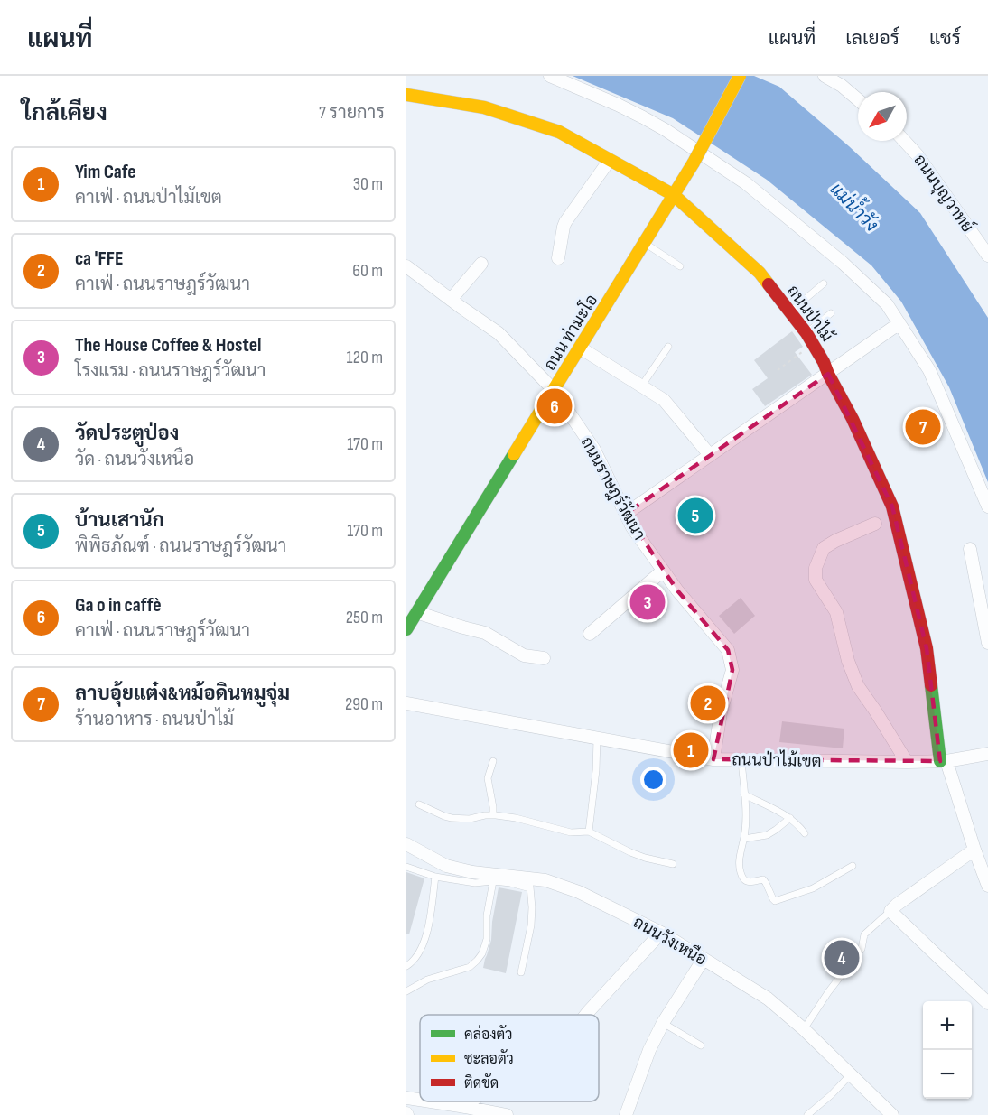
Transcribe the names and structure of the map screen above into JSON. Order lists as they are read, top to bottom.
{
  "streets": {
    "street": [
      "ถนนบุญวาทย์",
      "ถนนป่าไม้",
      "ถนน ท่ามะโอ",
      "ถนนราษฎร์วัฒนา",
      "ถนนป่าไม้เขต",
      "ถนนวังเหนือ"
    ]
  },
  "crossings": [
    ["ถนนป่าไม้", "ถนน ท่ามะโอ"],
    ["ถนนป่าไม้", "ถนนป่าไม้เขต"],
    ["ถนน ท่ามะโอ", "ถนนราษฎร์วัฒนา"],
    ["ถนนราษฎร์วัฒนา", "ถนนป่าไม้เขต"]
  ],
  "water": ["แม่น้ำวัง"],
  "legend": ["คล่องตัว", "ชะลอตัว", "ติดขัด"],
  "north": "bottom left",
  "page": {
    "header": "แผนที่",
    "nav": ["แผนที่", "เลเยอร์", "แชร์"],
    "heading": ["ใกล้เคียง", "7 รายการ"],
    "list": [
      {
        "mark": "1",
        "name": "Yim Cafe",
        "note": "คาเฟ่ · ถนนป่าไม้เขต",
        "value": "30 m"
      },
      {
        "mark": "2",
        "name": "ca 'FFE",
        "note": "คาเฟ่ · ถนนราษฎร์วัฒนา",
        "value": "60 m"
      },
      {
        "mark": "3",
        "name": "The House Coffee & Hostel",
        "note": "โรงแรม · ถนนราษฎร์วัฒนา",
        "value": "120 m"
      },
      {
        "mark": "4",
        "name": "วัดประตูป่อง",
        "note": "วัด · ถนนวังเหนือ",
        "value": "170 m"
      },
      {
        "mark": "5",
        "name": "บ้านเสานัก",
        "note": "พิพิธภัณฑ์ · ถนนราษฎร์วัฒนา",
        "value": "170 m"
      },
      {
        "mark": "6",
        "name": "Ga o in caffè",
        "note": "คาเฟ่ · ถนนราษฎร์วัฒนา",
        "value": "250 m"
      },
      {
        "mark": "7",
        "name": "ลาบอุ้ยแต๋ง&หม้อดินหมูจุ่ม",
        "note": "ร้านอาหาร · ถนนป่าไม้",
        "value": "290 m"
      }
    ],
    "pins": [
      "6",
      "7",
      "5",
      "3",
      "2",
      "1",
      "4"
    ],
    "map_buttons": ["+", "−"]
  }
}
